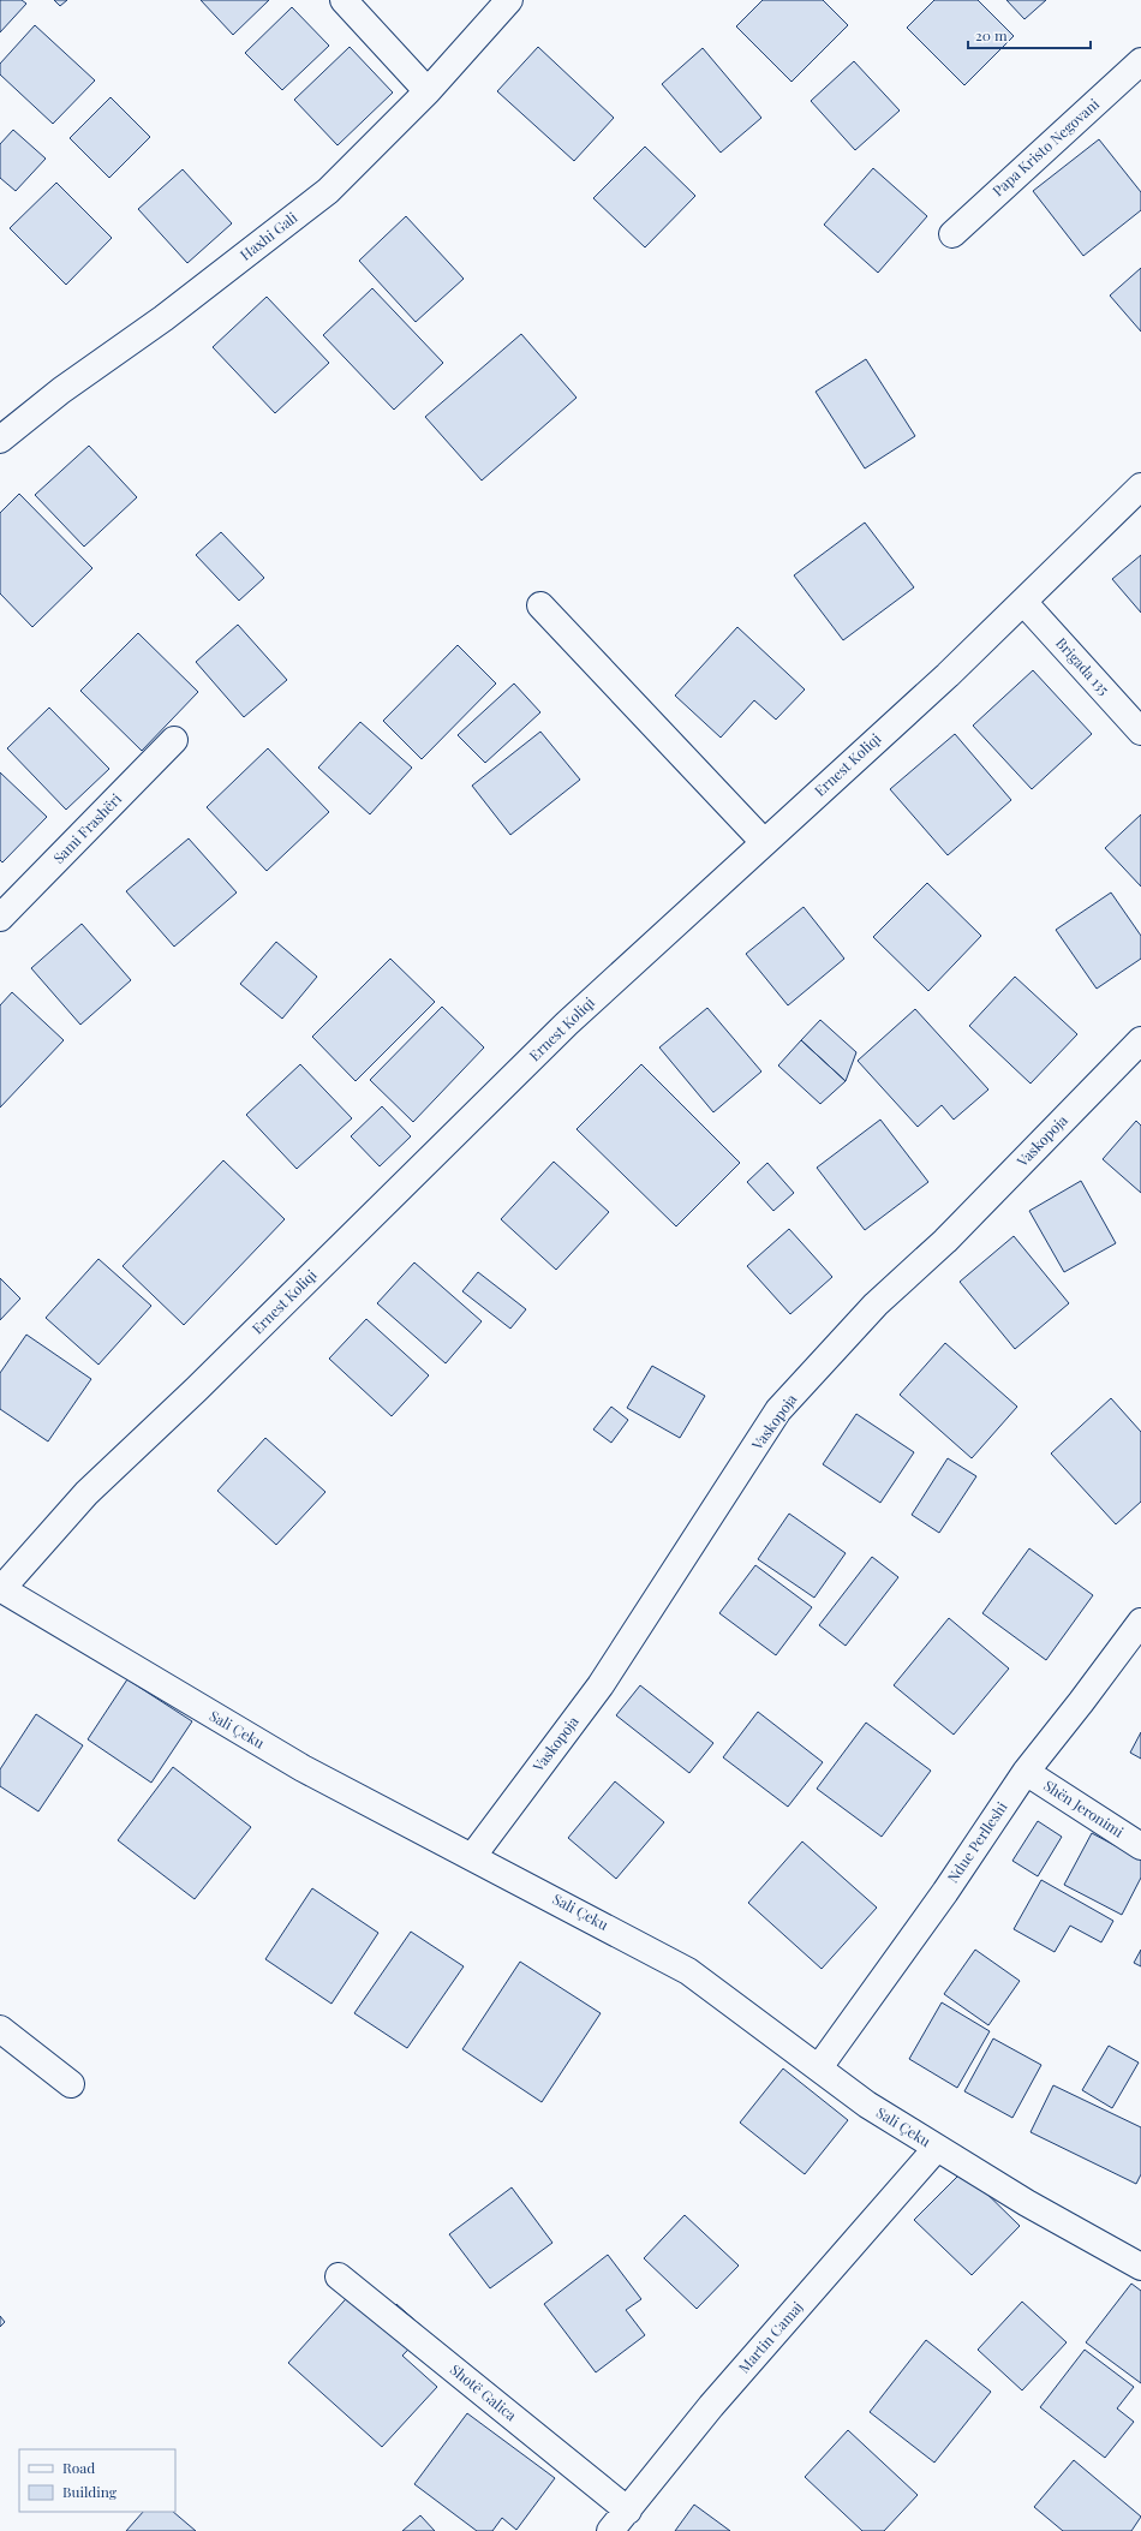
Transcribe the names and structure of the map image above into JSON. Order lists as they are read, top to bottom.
{
  "streets": {
    "street": [
      "Papa Kristo Negovani",
      "Haxhi Gali",
      "Brigada 135",
      "Ernest Koliqi",
      "Sami Frashëri",
      "Vaskopoja",
      "Sali Çeku",
      "Shën Jeronimi",
      "Ndue Perlleshi",
      "Martin Camaj",
      "Shotë Galica"
    ]
  },
  "crossings": [
    ["Brigada 135", "Ernest Koliqi"],
    ["Ernest Koliqi", "Sali Çeku"],
    ["Vaskopoja", "Sali Çeku"],
    ["Sali Çeku", "Ndue Perlleshi"],
    ["Sali Çeku", "Martin Camaj"],
    ["Shën Jeronimi", "Ndue Perlleshi"],
    ["Martin Camaj", "Shotë Galica"]
  ],
  "legend": ["Road", "Building"],
  "scale_bar": "20 m"
}
